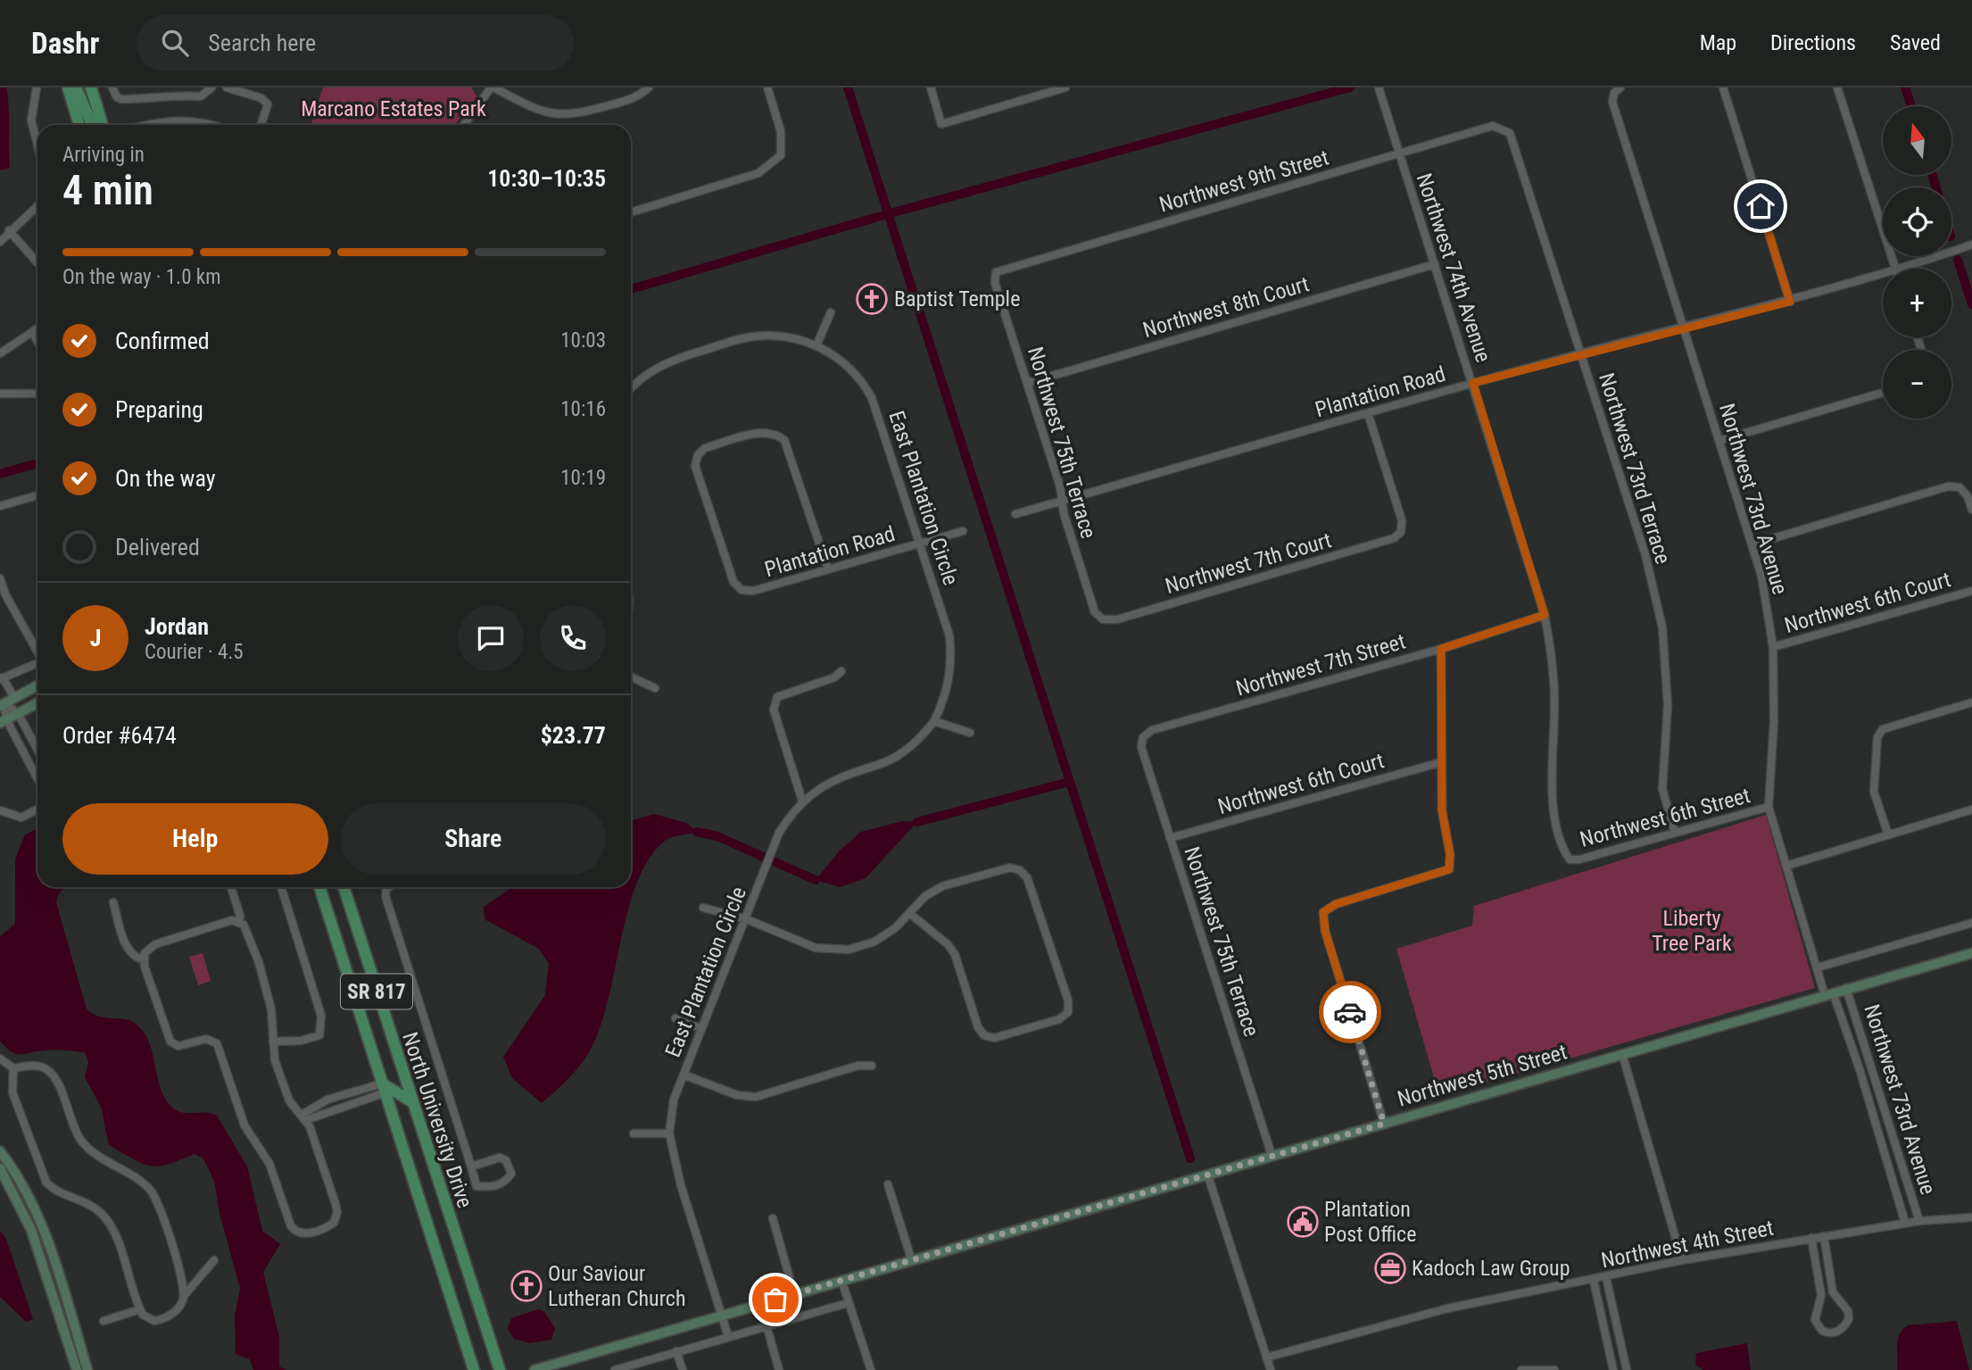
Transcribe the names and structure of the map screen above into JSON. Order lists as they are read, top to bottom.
{
  "streets": {
    "main road": ["SR 817", "North University Drive"],
    "street": [
      "Northwest 9th Street",
      "Northwest 74th Avenue",
      "Northwest 8th Court",
      "Plantation Road",
      "Northwest 75th Terrace",
      "Northwest 73rd Terrace",
      "East Plantation Circle",
      "Northwest 73rd Avenue",
      "Northwest 7th Court",
      "Northwest 6th Court",
      "Northwest 7th Street",
      "Northwest 6th Street",
      "Northwest 5th Street",
      "Northwest 4th Street"
    ]
  },
  "crossings": [
    ["Northwest 9th Street", "Northwest 74th Avenue"],
    ["Northwest 9th Street", "Northwest 75th Terrace"],
    ["Northwest 9th Street", "Northwest 73rd Terrace"],
    ["Northwest 74th Avenue", "Northwest 8th Court"],
    ["Northwest 74th Avenue", "Plantation Road"],
    ["Northwest 74th Avenue", "Northwest 7th Street"],
    ["Northwest 74th Avenue", "Northwest 6th Street"],
    ["Northwest 8th Court", "Northwest 75th Terrace"],
    ["Plantation Road", "Northwest 75th Terrace"],
    ["Plantation Road", "Northwest 73rd Terrace"],
    ["Plantation Road", "East Plantation Circle"],
    ["Plantation Road", "Northwest 73rd Avenue"],
    ["Plantation Road", "Northwest 7th Court"],
    ["Northwest 75th Terrace", "Northwest 7th Court"],
    ["Northwest 75th Terrace", "Northwest 6th Court"],
    ["Northwest 75th Terrace", "Northwest 7th Street"],
    ["Northwest 75th Terrace", "Northwest 5th Street"],
    ["Northwest 73rd Terrace", "Northwest 6th Street"],
    ["East Plantation Circle", "Northwest 5th Street"],
    ["Northwest 73rd Avenue", "Northwest 6th Court"],
    ["Northwest 73rd Avenue", "Northwest 6th Street"],
    ["Northwest 73rd Avenue", "Northwest 5th Street"],
    ["Northwest 73rd Avenue", "Northwest 4th Street"]
  ],
  "parks": ["Marcano Estates Park", "Liberty Tree Park"],
  "places": {
    "church": ["Baptist Temple", "Our Saviour Lutheran Church"],
    "public building": ["Plantation Post Office"],
    "office": ["Kadoch Law Group"]
  },
  "north": "top",
  "page": {
    "header": "Dashr",
    "search": "Search here",
    "nav": ["Map", "Directions", "Saved"],
    "map_buttons": ["+", "−"],
    "heading": ["4 min", "Arriving in", "10:30–10:35"],
    "panel": [
      "Jordan",
      "Courier · 4.5",
      "Order #6474",
      "$23.77"
    ],
    "bar": "On the way · 1.0 km",
    "list": [
      ["Confirmed", "10:03"],
      ["Preparing", "10:16"],
      ["On the way", "10:19"],
      "Delivered"
    ],
    "round": "J",
    "buttons": ["Help", "Share"]
  }
}
